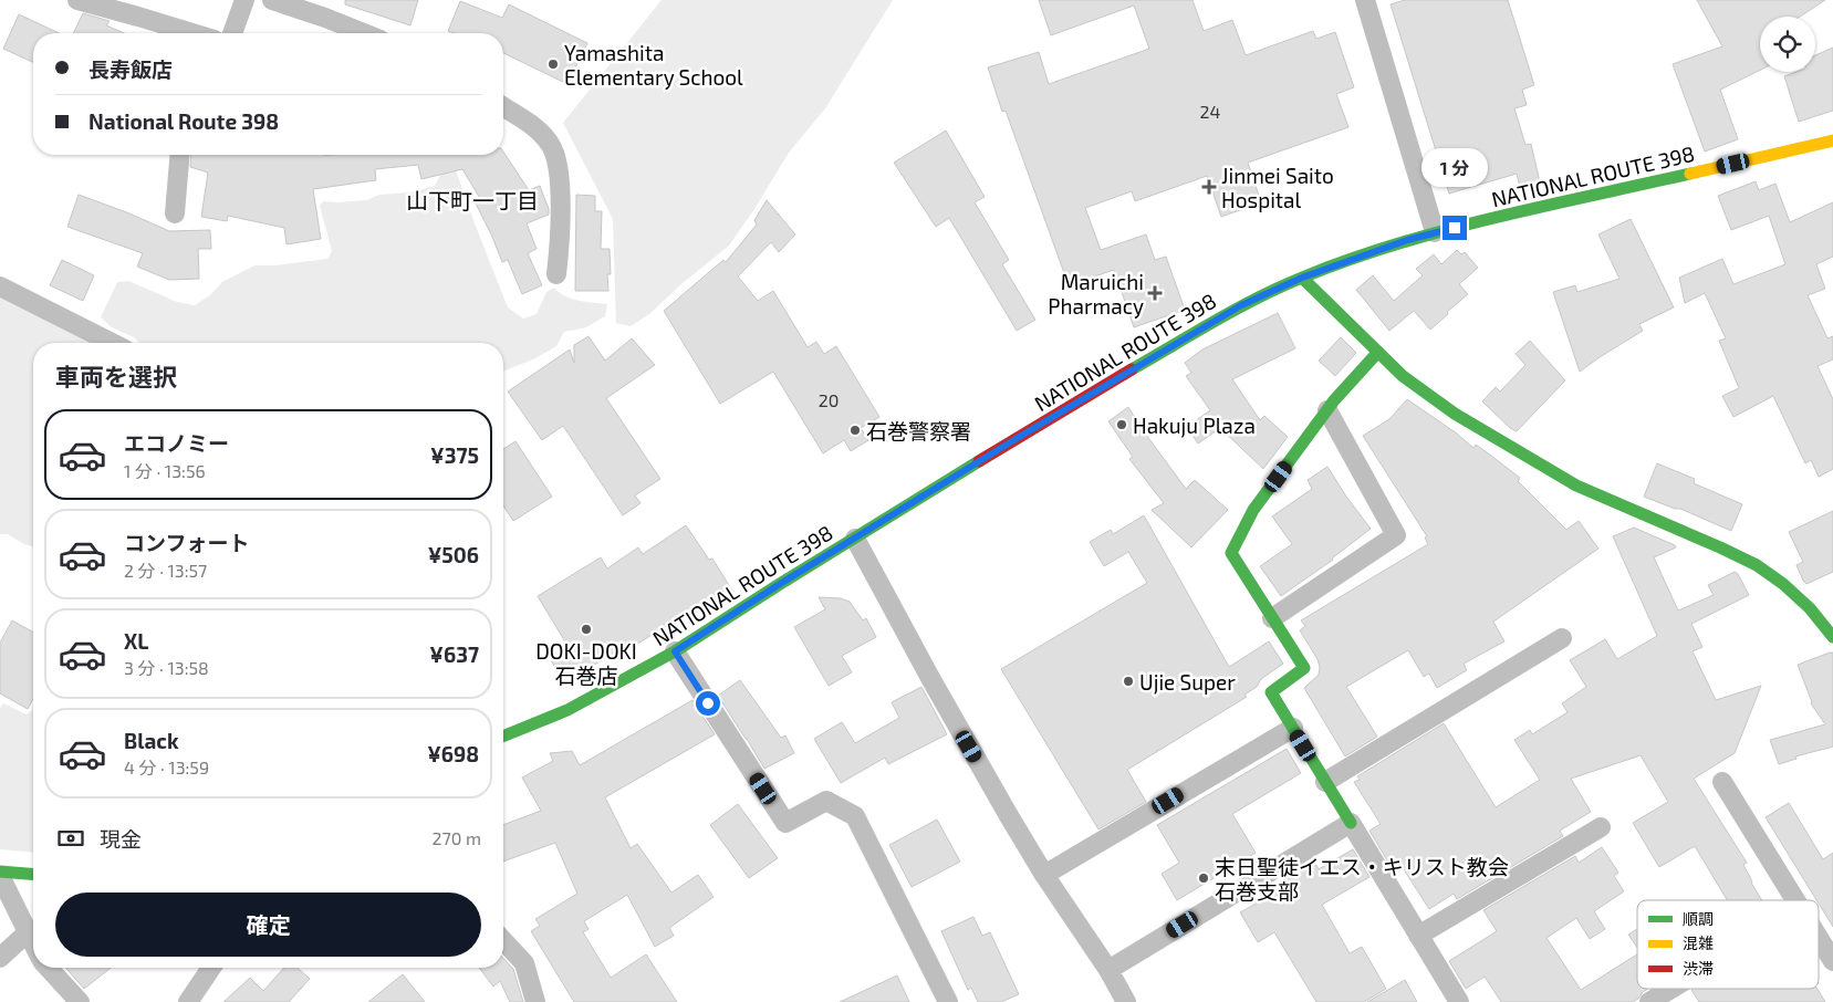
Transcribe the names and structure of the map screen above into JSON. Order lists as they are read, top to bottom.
{
  "streets": {
    "main road": ["NATIONAL ROUTE 398"]
  },
  "districts": ["山下町一丁目"],
  "places": {
    "other": [
      "Yamashita Elementary School",
      "Hakuju Plaza",
      "石巻警察署",
      "DOKI-DOKI 石巻店",
      "Ujie Super",
      "末日聖徒イエス・キリスト教会 石巻支部"
    ],
    "health": ["Jinmei Saito Hospital", "Maruichi Pharmacy"]
  },
  "house_numbers": ["24", "20"],
  "legend": ["順調", "混雑", "渋滞"],
  "page": {
    "banner": ["長寿飯店", "National Route 398"],
    "bubble": "1 分",
    "heading": "車両を選択",
    "list": [
      {
        "name": "エコノミー",
        "note": "1 分 · 13:56",
        "value": "¥375"
      },
      {
        "name": "コンフォート",
        "note": "2 分 · 13:57",
        "value": "¥506"
      },
      {
        "name": "XL",
        "note": "3 分 · 13:58",
        "value": "¥637"
      },
      {
        "name": "Black",
        "note": "4 分 · 13:59",
        "value": "¥698"
      }
    ],
    "pay": ["現金", "270 m"],
    "buttons": "確定"
  }
}
